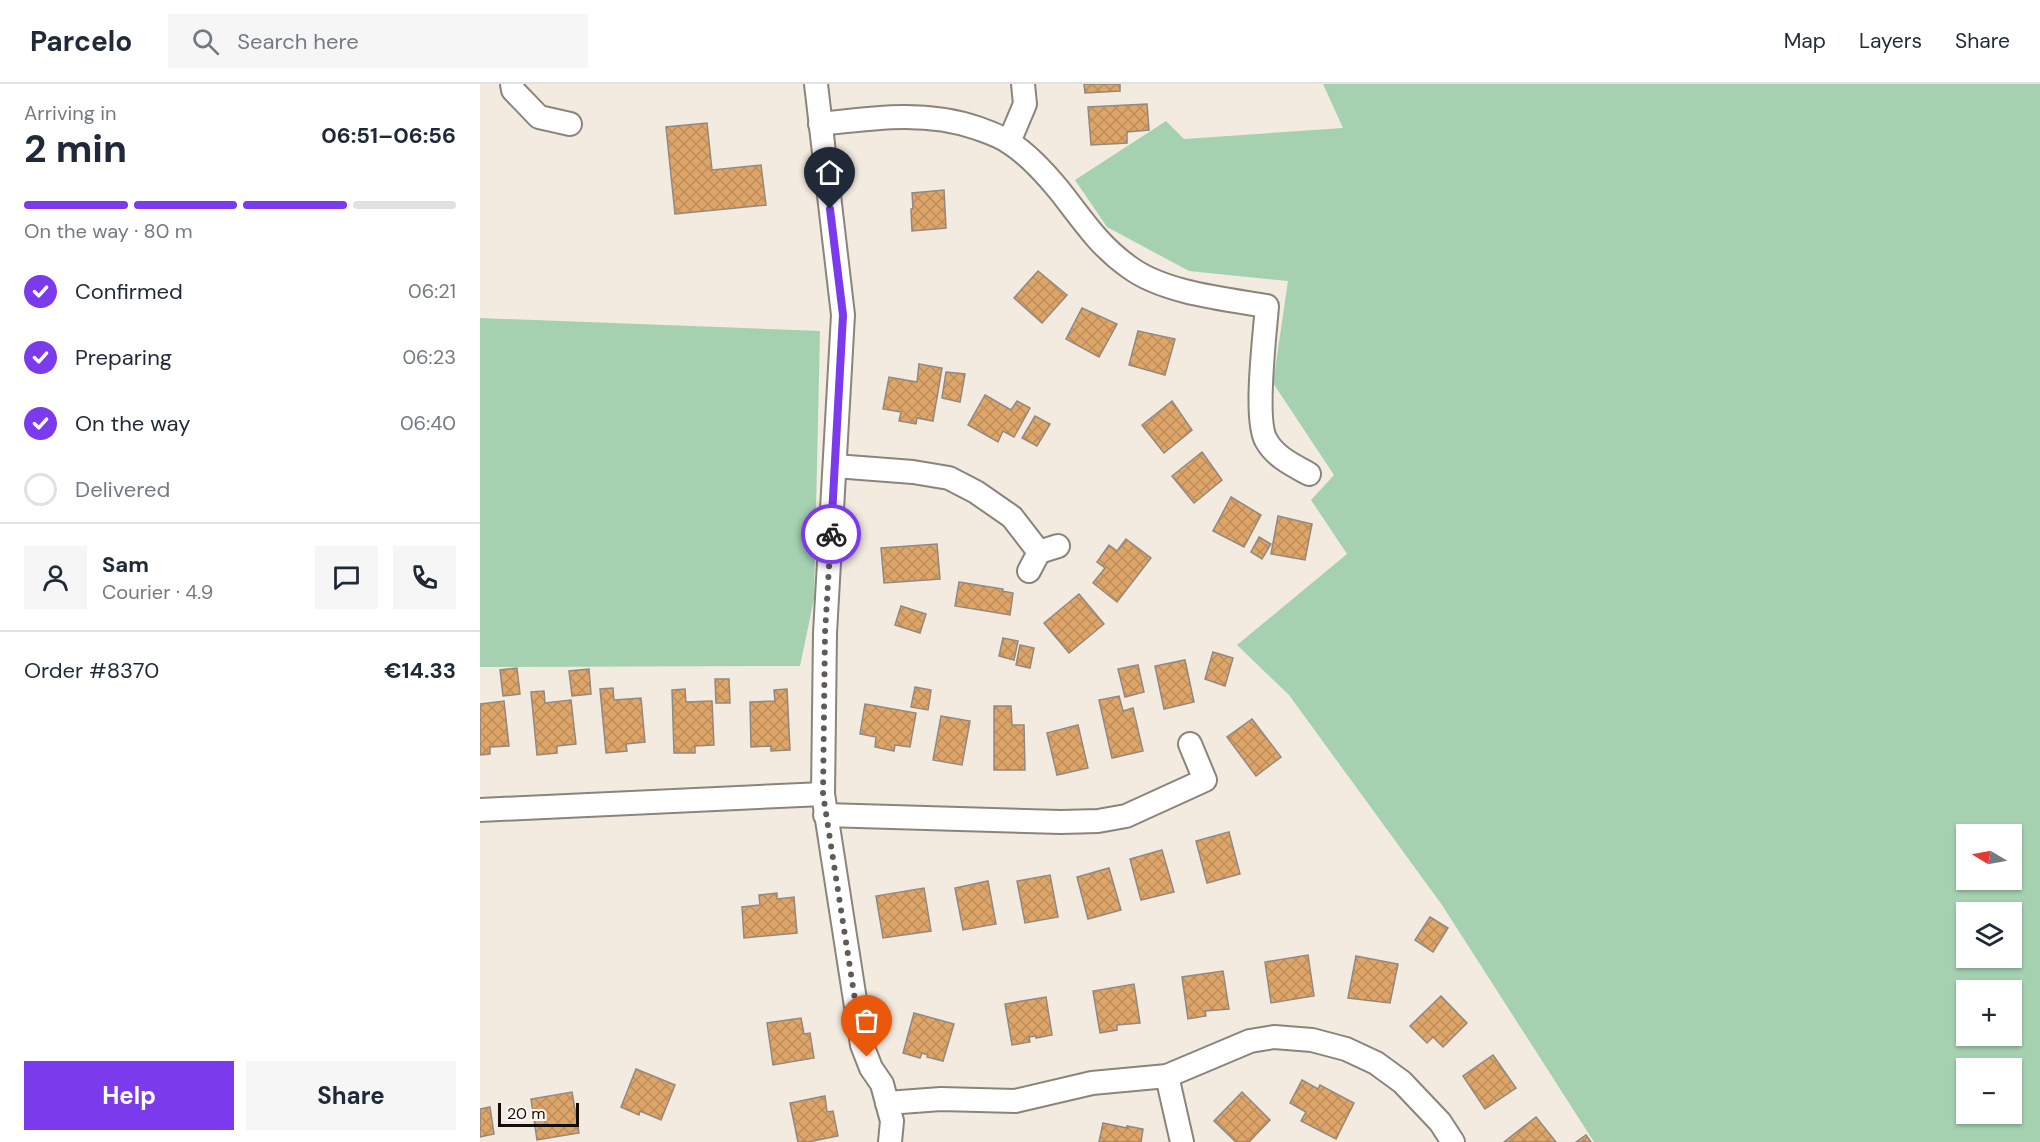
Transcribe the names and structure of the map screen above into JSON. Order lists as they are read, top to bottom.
{
  "scale_bar": "20 m",
  "north": "left",
  "page": {
    "header": "Parcelo",
    "search": "Search here",
    "nav": ["Map", "Layers", "Share"],
    "heading": ["2 min", "Arriving in", "06:51–06:56"],
    "panel": [
      "Sam",
      "Courier · 4.9",
      "Order #8370",
      "€14.33"
    ],
    "bar": "On the way · 80 m",
    "list": [
      ["Confirmed", "06:21"],
      ["Preparing", "06:23"],
      ["On the way", "06:40"],
      "Delivered"
    ],
    "map_buttons": ["+", "−"],
    "buttons": ["Help", "Share"],
    "scale": "20 m"
  }
}
